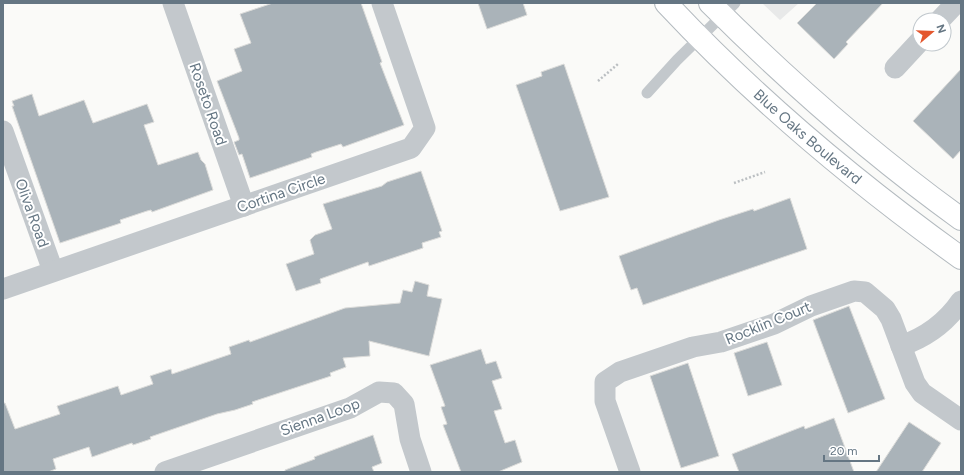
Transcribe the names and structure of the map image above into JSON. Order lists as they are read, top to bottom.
{
  "streets": {
    "main road": ["Blue Oaks Boulevard"],
    "street": [
      "Roseto Road",
      "Cortina Circle",
      "Oliva Road",
      "Rocklin Court",
      "Sienna Loop"
    ]
  },
  "crossings": [
    ["Roseto Road", "Cortina Circle"],
    ["Cortina Circle", "Oliva Road"]
  ],
  "scale_bar": "20 m",
  "north": "right"
}
